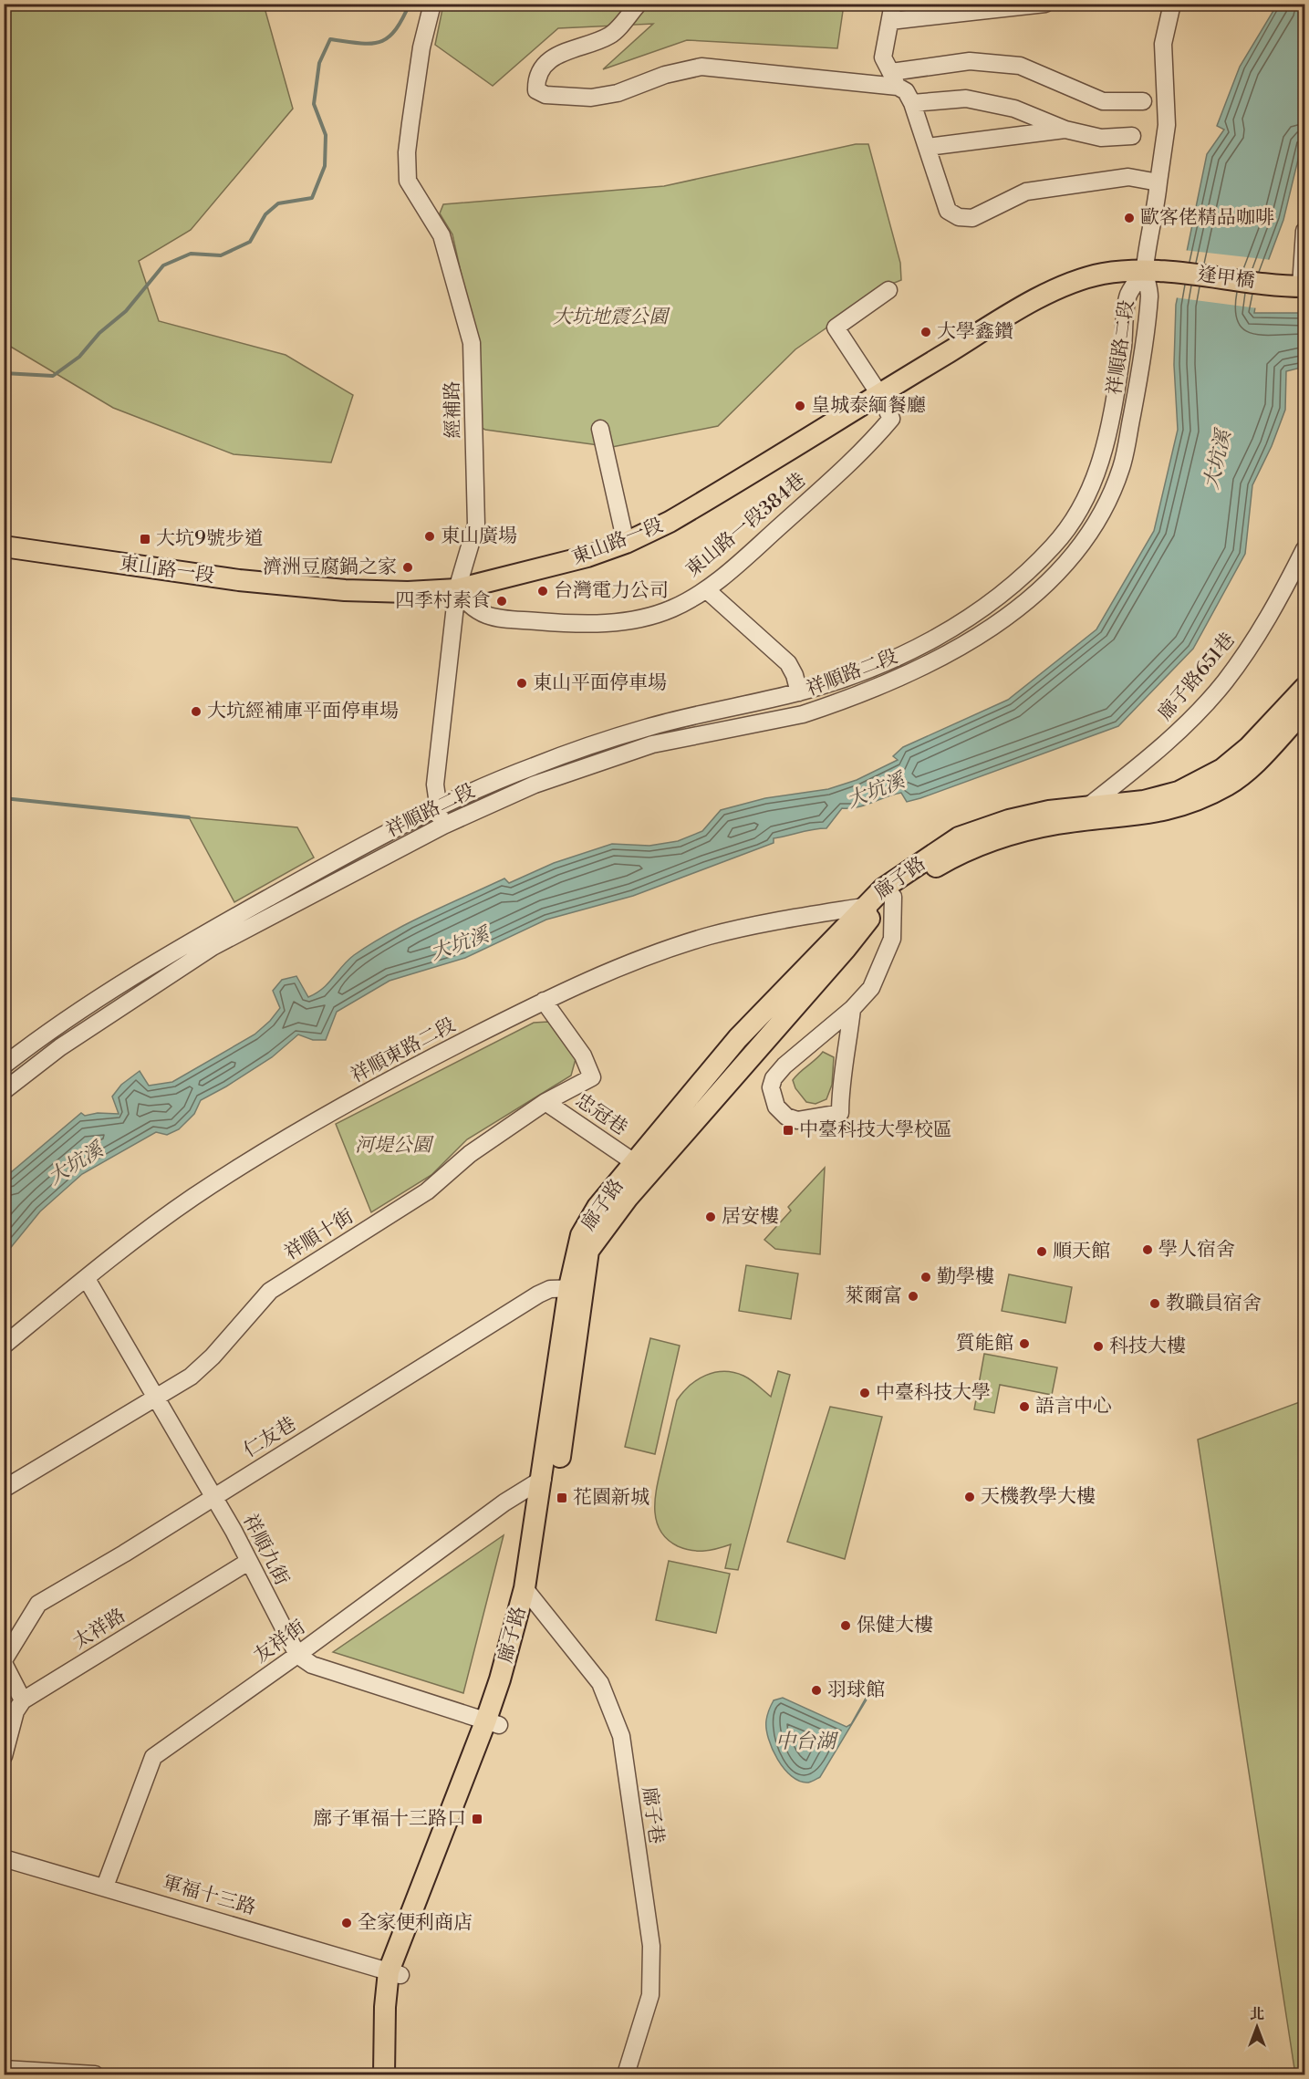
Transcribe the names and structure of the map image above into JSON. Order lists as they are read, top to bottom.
{
  "streets": {
    "main road": ["逢甲橋", "東山路一段", "廍子路"],
    "street": [
      "祥順路二段",
      "經補路",
      "東山路一段384巷",
      "廍子路651巷",
      "祥順東路二段",
      "忠冠巷",
      "祥順十街",
      "仁友巷",
      "祥順九街",
      "太祥路",
      "友祥街",
      "廍子巷",
      "軍福十三路"
    ]
  },
  "crossings": [
    ["逢甲橋", "東山路一段"],
    ["祥順路二段", "經補路"],
    ["祥順路二段", "東山路一段"],
    ["經補路", "東山路一段384巷"],
    ["經補路", "東山路一段"],
    ["東山路一段384巷", "東山路一段"],
    ["廍子路651巷", "廍子路"],
    ["廍子路", "祥順東路二段"],
    ["廍子路", "忠冠巷"],
    ["廍子路", "仁友巷"],
    ["廍子路", "友祥街"],
    ["廍子路", "廍子巷"],
    ["廍子路", "軍福十三路"],
    ["祥順東路二段", "祥順十街"],
    ["祥順東路二段", "祥順九街"],
    ["忠冠巷", "祥順十街"],
    ["祥順十街", "祥順九街"],
    ["仁友巷", "祥順九街"],
    ["祥順九街", "太祥路"],
    ["祥順九街", "友祥街"],
    ["友祥街", "軍福十三路"]
  ],
  "water": ["大坑溪", "中台湖"],
  "parks": ["大坑地震公園", "河堤公園"],
  "places": {
    "other": [
      "歐客佬精品咖啡",
      "大學鑫鑽",
      "皇城泰緬餐廳",
      "東山廣場",
      "濟洲豆腐鍋之家",
      "台灣電力公司",
      "四季村素食",
      "東山平面停車場",
      "大坑經補庫平面停車場",
      "居安樓",
      "學人宿舍",
      "順天館",
      "勤學樓",
      "萊爾富",
      "教職員宿舍",
      "質能館",
      "科技大樓",
      "中臺科技大學",
      "語言中心",
      "天機教學大樓",
      "保健大樓",
      "羽球館",
      "全家便利商店"
    ],
    "transit": [
      "大坑9號步道",
      "中臺科技大學校區",
      "花園新城",
      "廍子軍福十三路口"
    ]
  },
  "north": "top"
}
